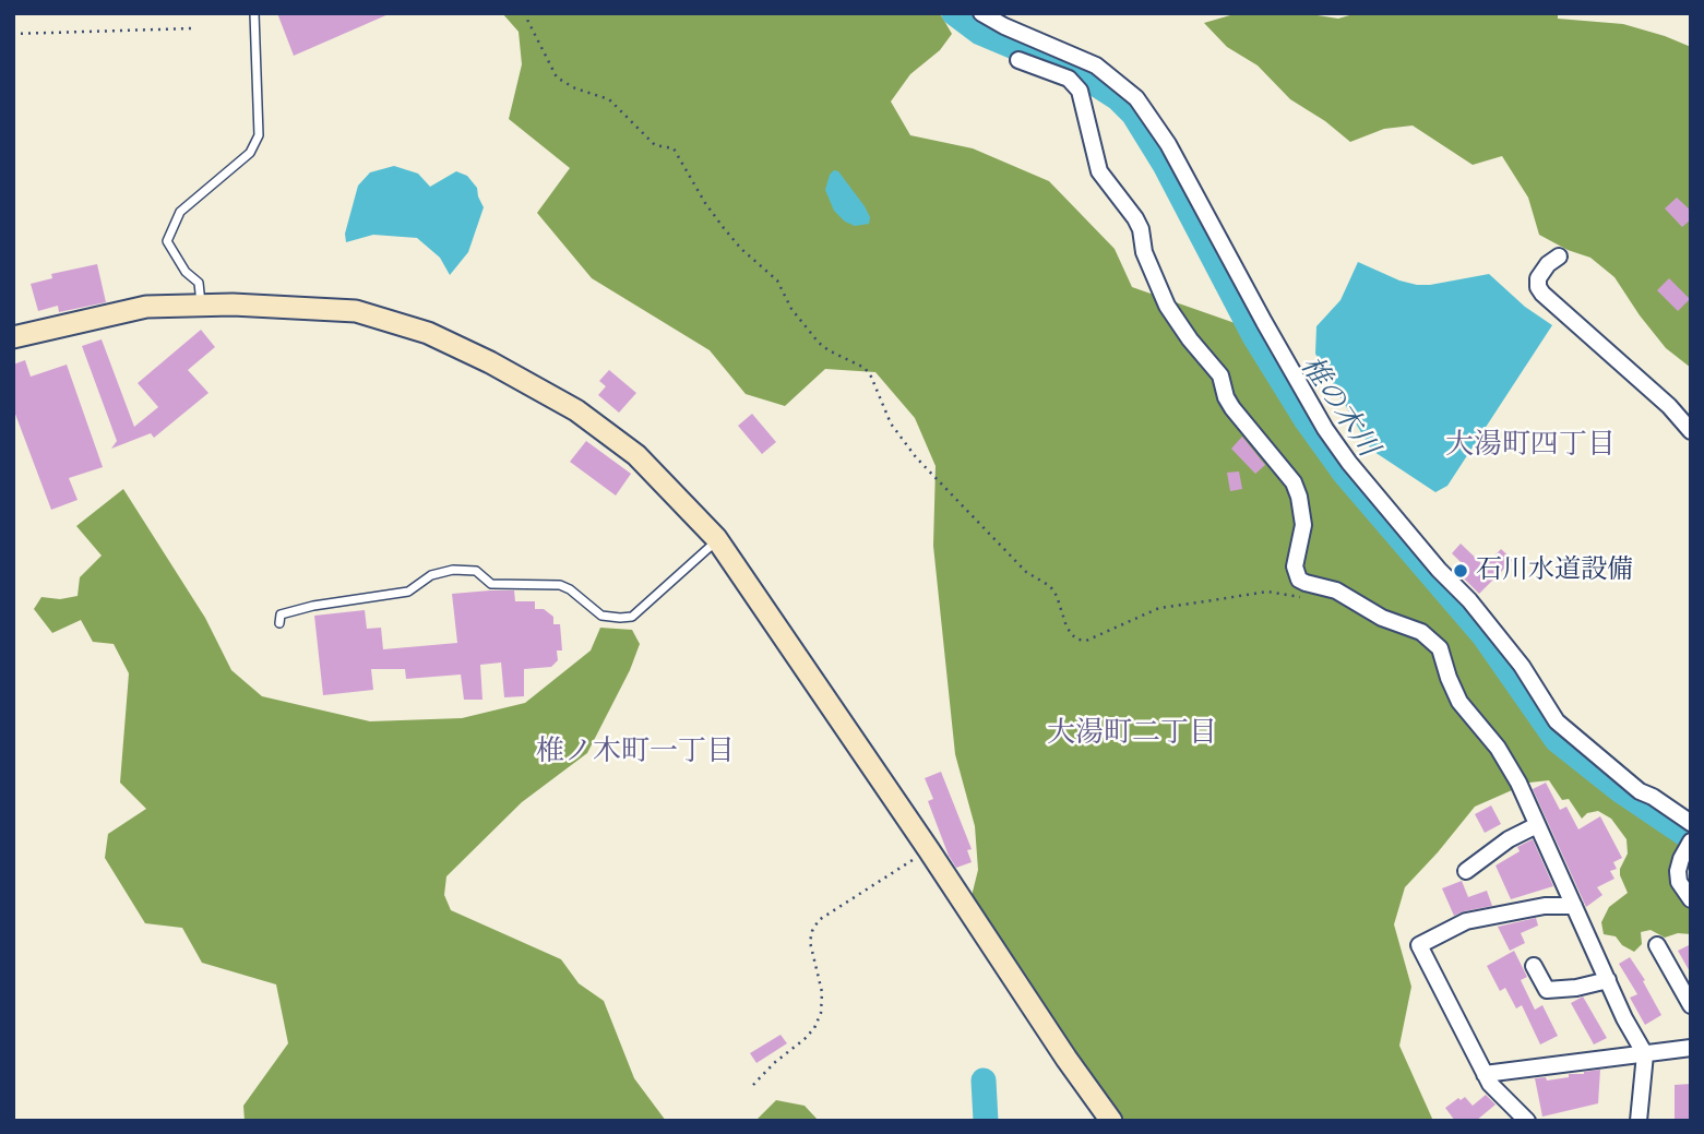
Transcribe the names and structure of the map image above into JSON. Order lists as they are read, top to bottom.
{
  "districts": ["大湯町四丁目", "大湯町二丁目", "椎ノ木町一丁目"],
  "water": ["椎の木川"],
  "places": ["石川水道設備"]
}
